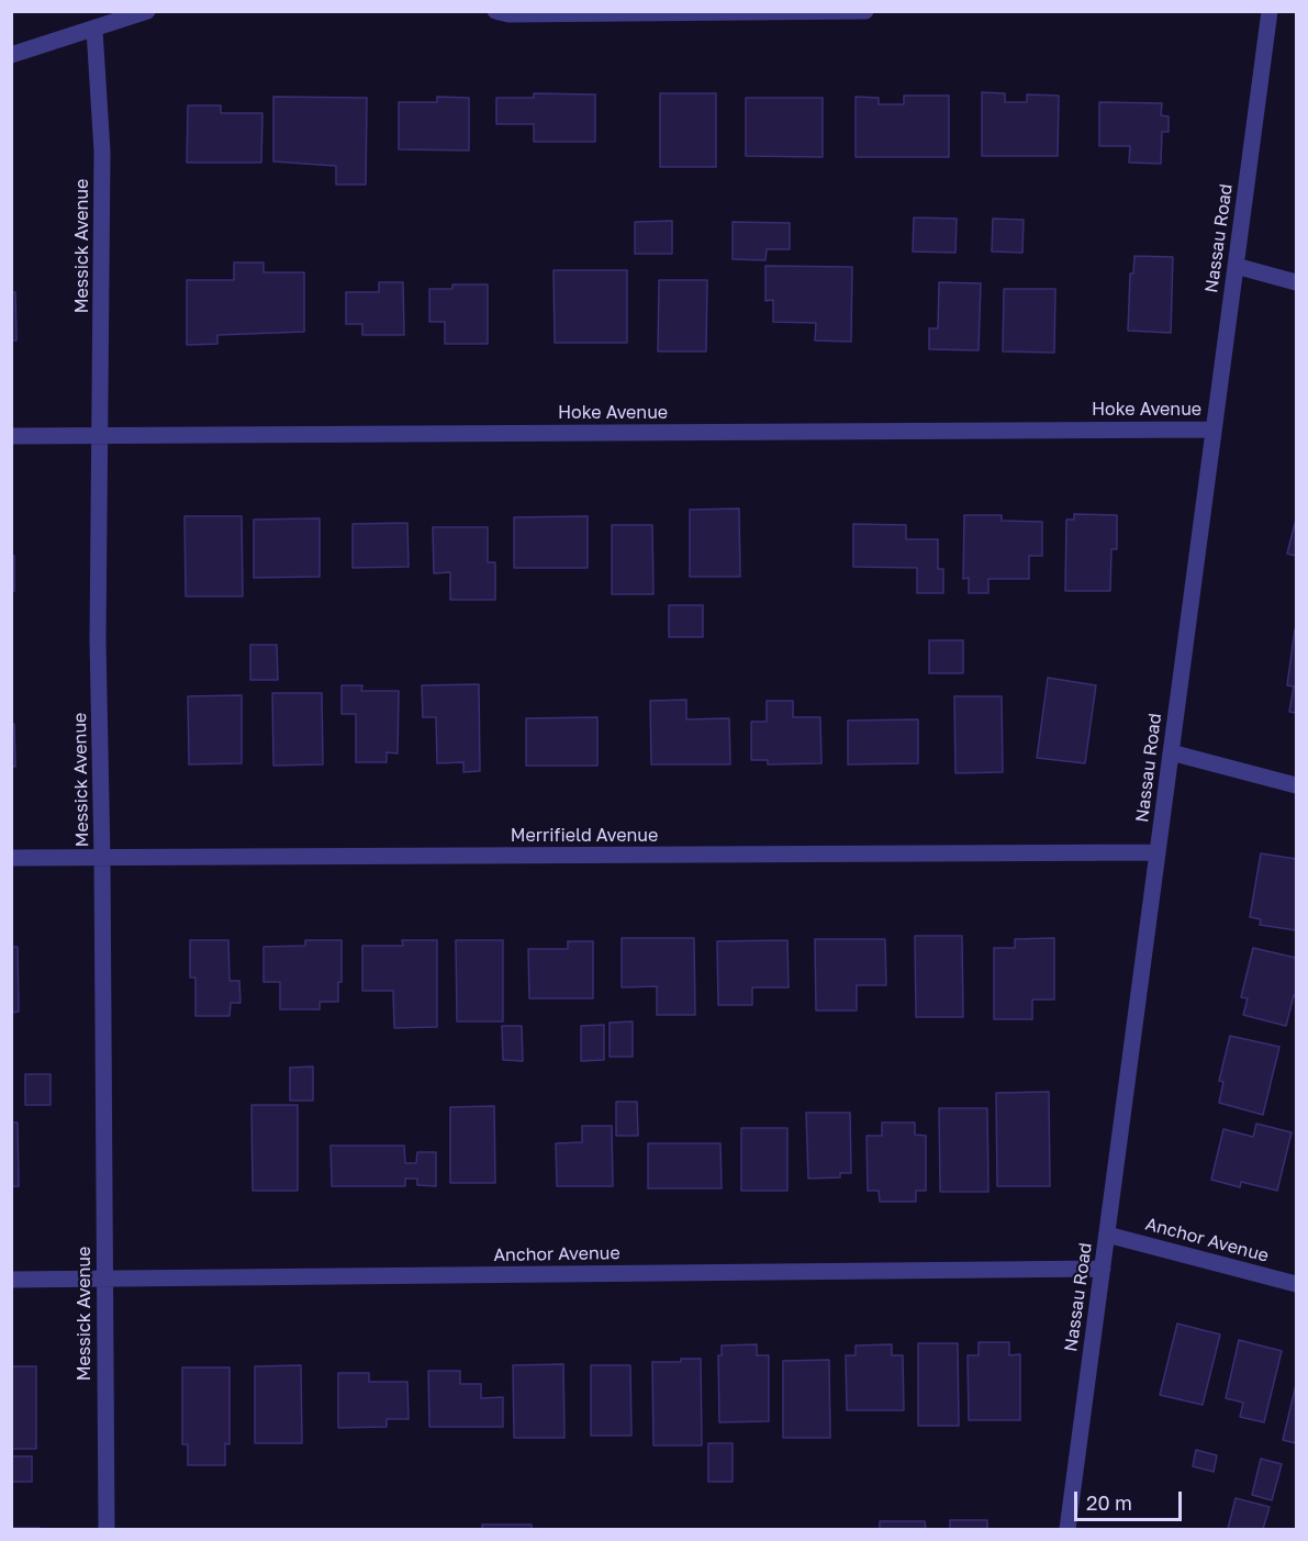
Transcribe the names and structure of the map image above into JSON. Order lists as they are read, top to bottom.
{
  "streets": {
    "street": [
      "Nassau Road",
      "Messick Avenue",
      "Hoke Avenue",
      "Merrifield Avenue",
      "Anchor Avenue"
    ]
  },
  "crossings": [
    ["Nassau Road", "Hoke Avenue"],
    ["Nassau Road", "Merrifield Avenue"],
    ["Nassau Road", "Anchor Avenue"],
    ["Messick Avenue", "Hoke Avenue"],
    ["Messick Avenue", "Merrifield Avenue"],
    ["Messick Avenue", "Anchor Avenue"]
  ],
  "scale_bar": "20 m"
}
